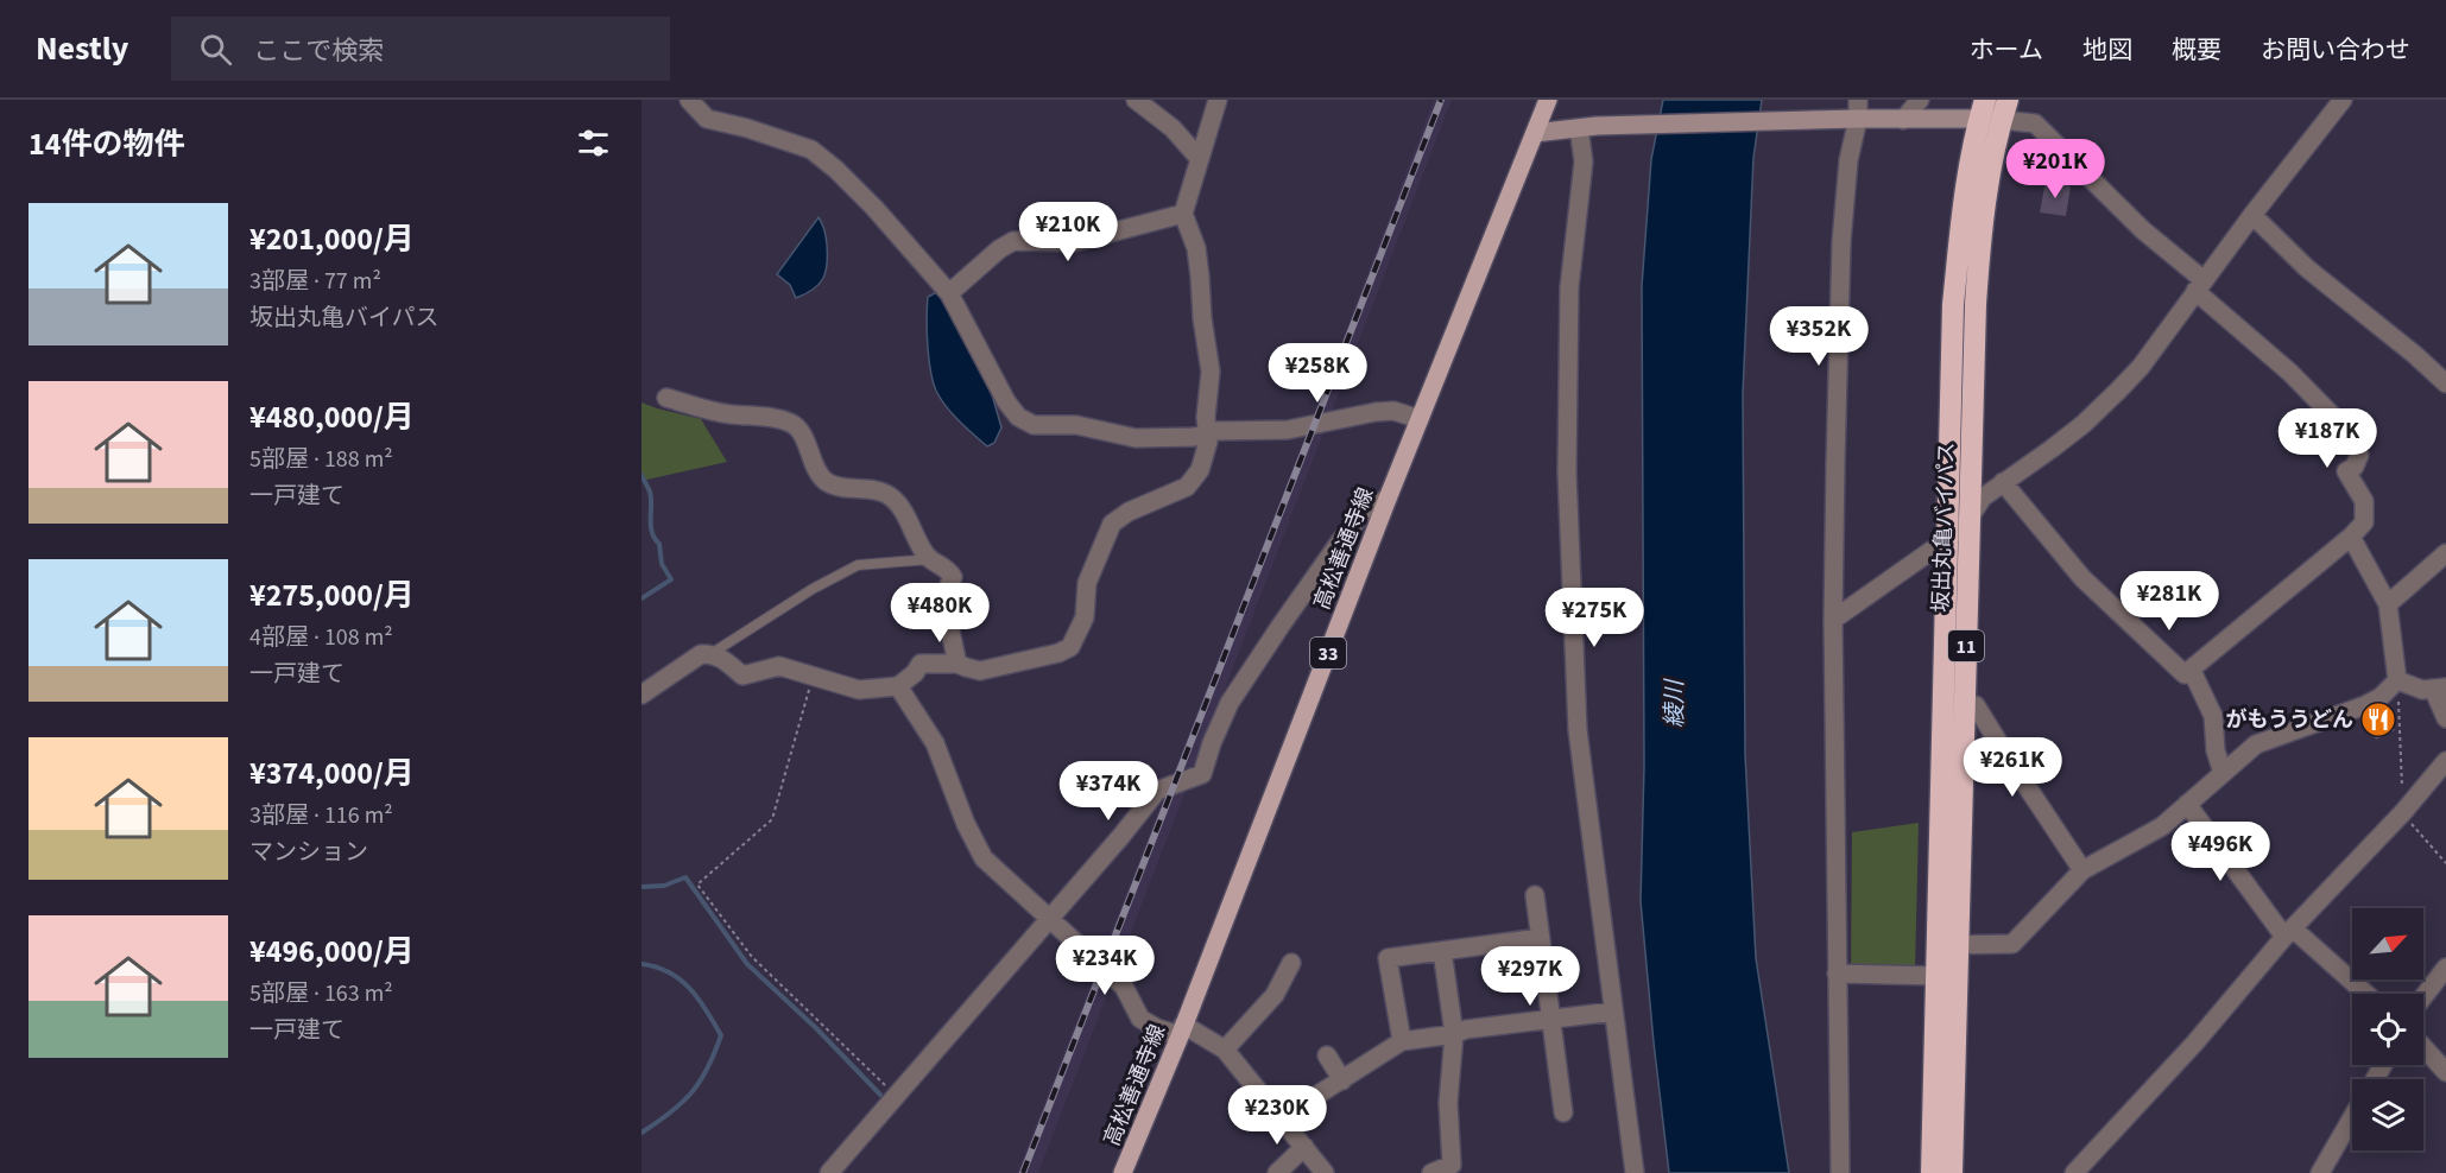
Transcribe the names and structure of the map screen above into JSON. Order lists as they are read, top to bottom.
{
  "streets": {
    "highway": ["坂出丸亀バイパス", "11"],
    "main road": ["高松善通寺線", "33"]
  },
  "water": ["綾川"],
  "places": {
    "restaurant": ["がもううどん"]
  },
  "north": "top right",
  "page": {
    "header": "Nestly",
    "search": "ここで検索",
    "nav": [
      "ホーム",
      "地図",
      "概要",
      "お問い合わせ"
    ],
    "heading": "14件の物件",
    "price": [
      "¥201K",
      "¥210K",
      "¥352K",
      "¥258K",
      "¥187K",
      "¥281K",
      "¥480K",
      "¥275K",
      "¥261K",
      "¥374K",
      "¥496K",
      "¥234K",
      "¥297K",
      "¥230K"
    ],
    "list": [
      {
        "name": "¥201,000/月",
        "note": "3部屋 · 77 m² · 坂出丸亀バイパス"
      },
      {
        "name": "¥480,000/月",
        "note": "5部屋 · 188 m² · 一戸建て"
      },
      {
        "name": "¥275,000/月",
        "note": "4部屋 · 108 m² · 一戸建て"
      },
      {
        "name": "¥374,000/月",
        "note": "3部屋 · 116 m² · マンション"
      },
      {
        "name": "¥496,000/月",
        "note": "5部屋 · 163 m² · 一戸建て"
      }
    ]
  }
}
